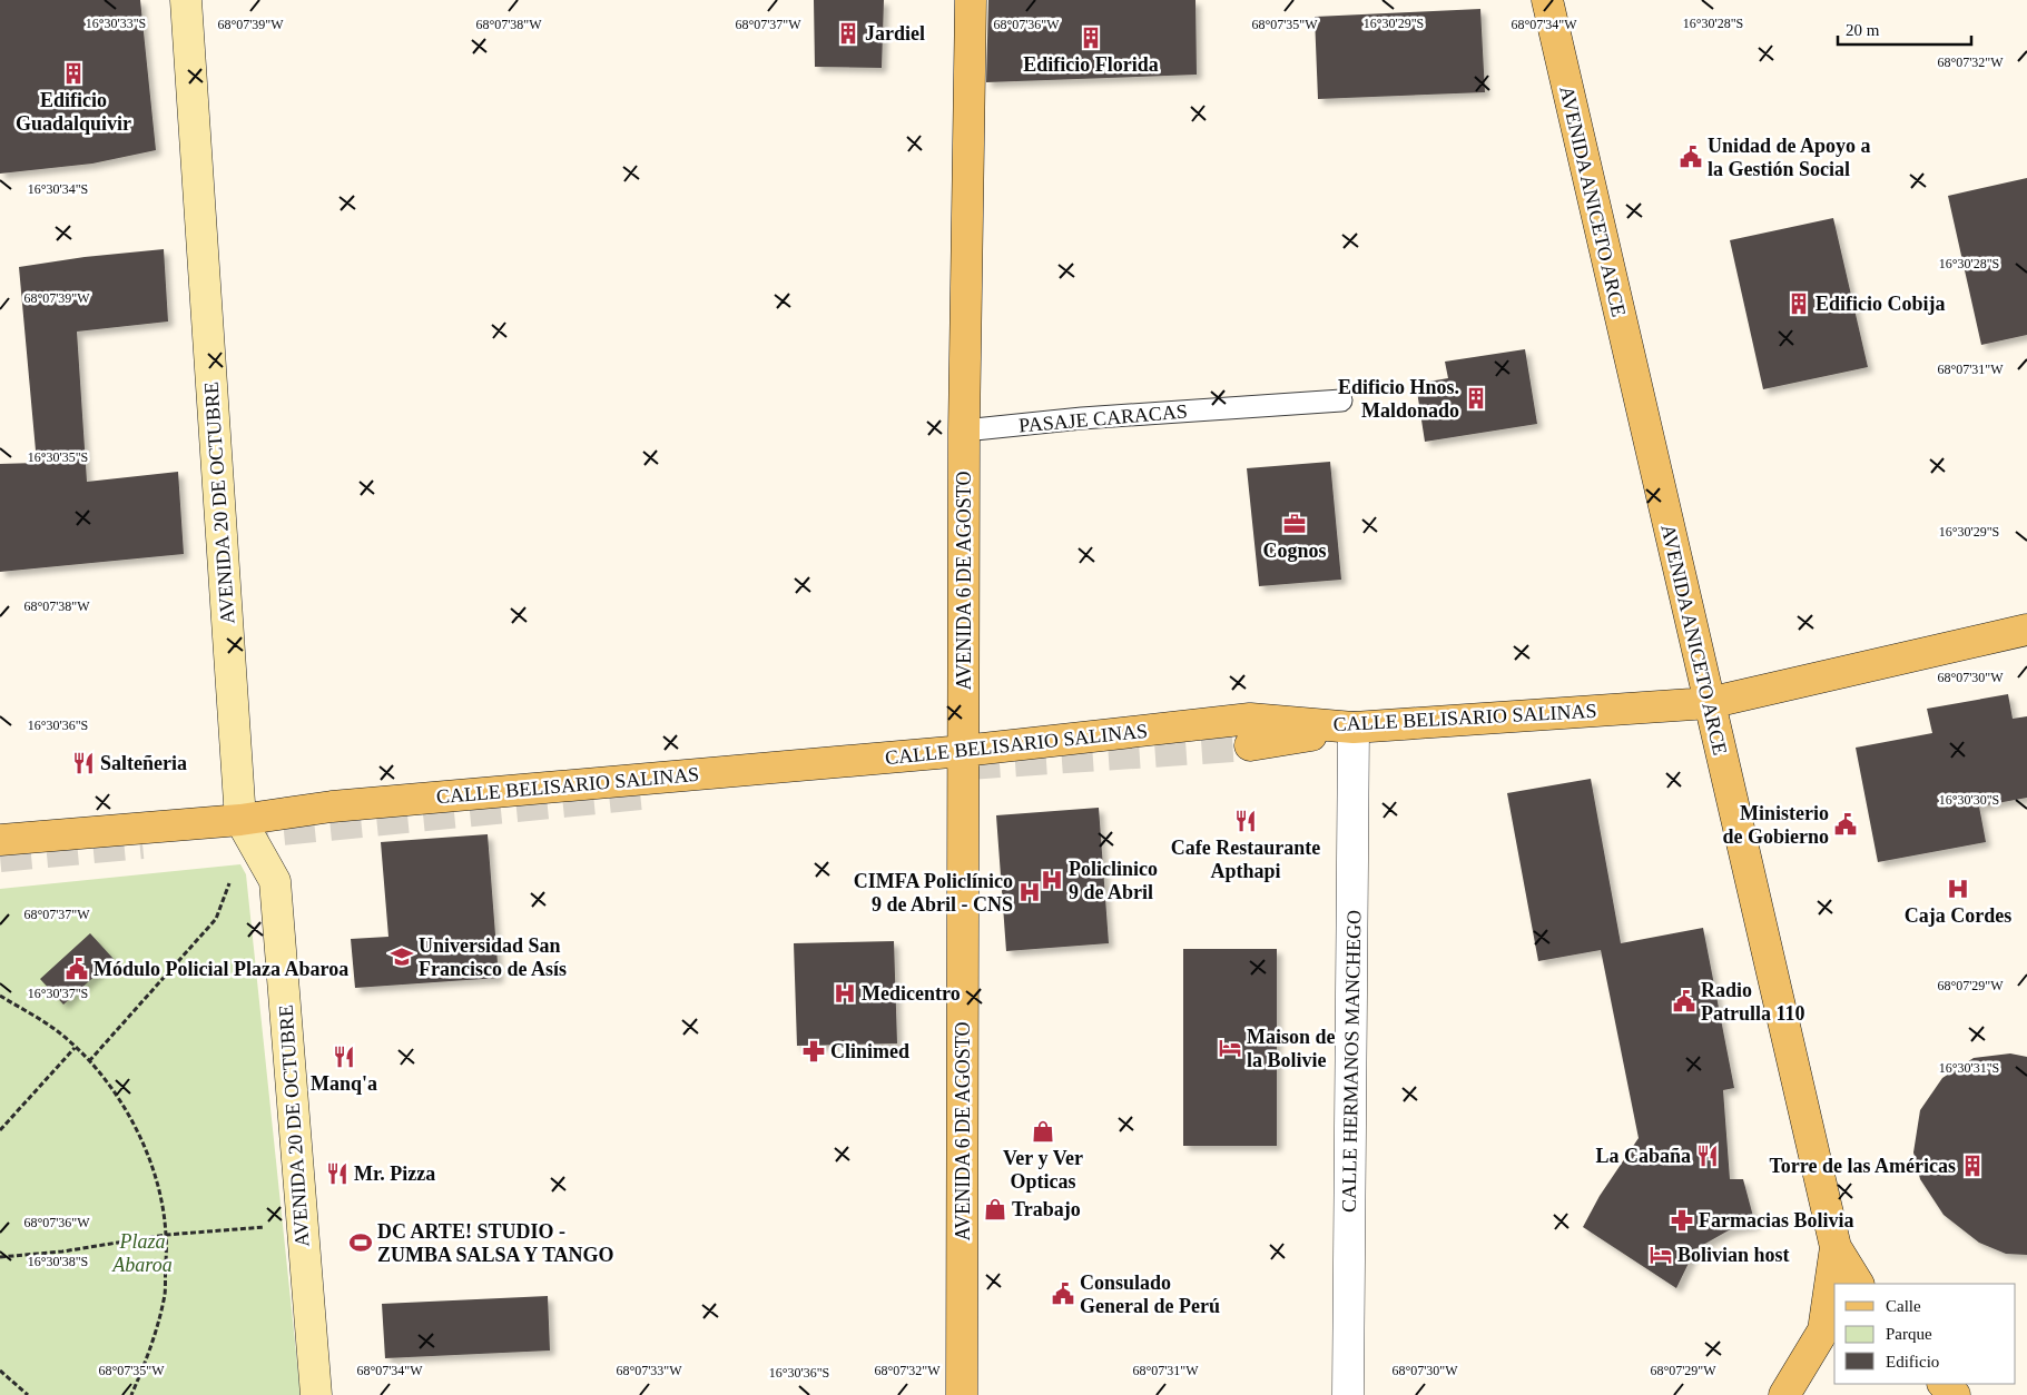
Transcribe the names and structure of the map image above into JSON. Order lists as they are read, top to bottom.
{
  "streets": {
    "main road": [
      "AVENIDA ANICETO ARCE",
      "AVENIDA 20 DE OCTUBRE",
      "AVENIDA 6 DE AGOSTO",
      "CALLE BELISARIO SALINAS"
    ],
    "street": ["CALLE HERMANOS MANCHEGO"],
    "lane": ["PASAJE CARACAS"]
  },
  "crossings": [
    ["AVENIDA ANICETO ARCE", "CALLE BELISARIO SALINAS"],
    ["PASAJE CARACAS", "AVENIDA 6 DE AGOSTO"],
    ["AVENIDA 20 DE OCTUBRE", "CALLE BELISARIO SALINAS"],
    ["AVENIDA 6 DE AGOSTO", "CALLE BELISARIO SALINAS"],
    ["CALLE BELISARIO SALINAS", "CALLE HERMANOS MANCHEGO"]
  ],
  "parks": ["Plaza Abaroa"],
  "places": {
    "building": [
      "Jardiel",
      "Edificio Florida",
      "Edificio Guadalquivir",
      "Edificio Cobija",
      "Edificio Hnos. Maldonado",
      "Torre de las Américas"
    ],
    "public building": [
      "Unidad de Apoyo a la Gestión Social",
      "Ministerio de Gobierno",
      "Módulo Policial Plaza Abaroa",
      "Radio Patrulla 110",
      "Consulado General de Perú"
    ],
    "office": ["Cognos"],
    "restaurant": [
      "Salteñeria",
      "Cafe Restaurante Apthapi",
      "Manq'a",
      "La Cabaña",
      "Mr. Pizza"
    ],
    "hospital": [
      "Policlinico 9 de Abril",
      "Caja Cordes",
      "CIMFA Policlínico 9 de Abril - CNS",
      "Medicentro"
    ],
    "school or university": ["Universidad San Francisco de Asís"],
    "hotel": ["Maison de la Bolivie", "Bolivian host"],
    "pharmacy": ["Clinimed", "Farmacias Bolivia"],
    "shop": ["Ver y Ver Opticas", "Trabajo"],
    "sports": ["DC ARTE! STUDIO - ZUMBA SALSA Y TANGO"]
  },
  "legend": ["Calle", "Parque", "Edificio"],
  "scale_bar": "20 m",
  "coordinates": [
    "16°30'33\"S",
    "16°30'29\"S",
    "16°30'28\"S",
    "68°07'39\"W",
    "68°07'38\"W",
    "68°07'37\"W",
    "68°07'36\"W",
    "68°07'35\"W",
    "68°07'34\"W",
    "68°07'32\"W",
    "16°30'34\"S",
    "68°07'31\"W",
    "16°30'35\"S",
    "68°07'30\"W",
    "16°30'36\"S",
    "16°30'30\"S",
    "68°07'29\"W",
    "16°30'37\"S",
    "16°30'31\"S",
    "16°30'38\"S",
    "68°07'33\"W"
  ]
}
